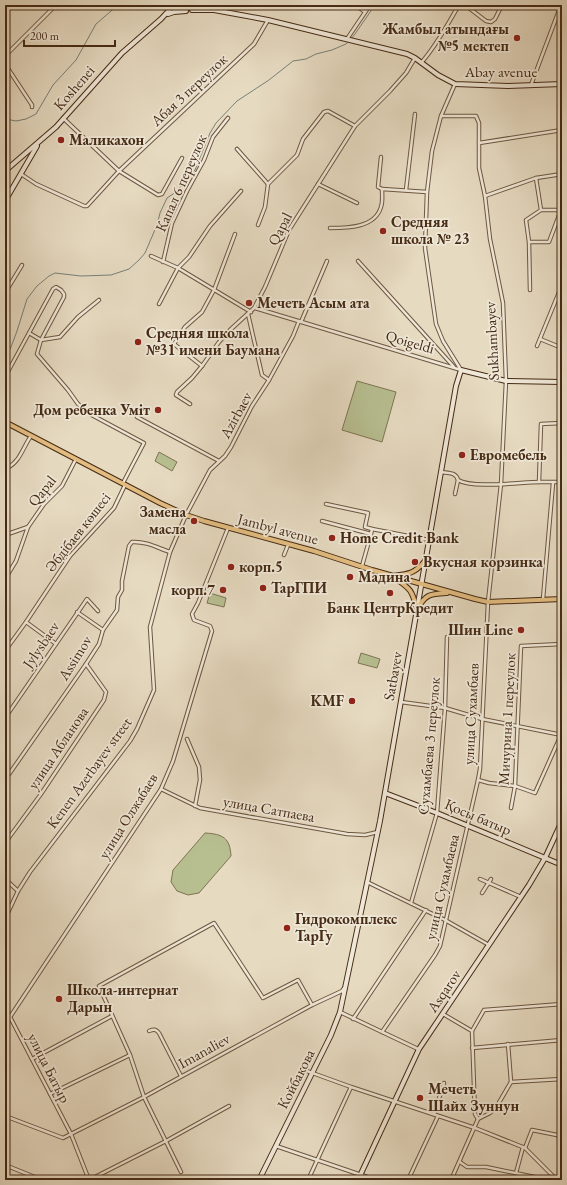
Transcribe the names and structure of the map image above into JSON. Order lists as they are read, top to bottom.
{
  "streets": {
    "main road": ["Jambyl avenue"],
    "street": [
      "Abay avenue",
      "Koshenei",
      "Абая 3 переулок",
      "Капал 6 переулок",
      "Qapal",
      "Sukhambayev",
      "Qoigeldi",
      "Azirbaev",
      "Әбдібаев көшесі",
      "Jylysbaev",
      "Assimov",
      "Satbayev",
      "улица Сухамбаев",
      "Мичурина 1 переулок",
      "Сухамбаева 3 переулок",
      "улица Абланова",
      "Kenen Azerbayev street",
      "улица Сатпаева",
      "улица Олжабаев",
      "Қосы батыр",
      "улица Сухамбаева",
      "Asqarov",
      "Imanaliev",
      "улица Батыр",
      "Койбакова"
    ]
  },
  "crossings": [
    ["Abay avenue", "Абая 3 переулок"],
    ["Abay avenue", "Qapal"],
    ["Qapal", "Qoigeldi"],
    ["Qapal", "Jambyl avenue"],
    ["Sukhambayev", "Qoigeldi"],
    ["Sukhambayev", "Jambyl avenue"],
    ["Sukhambayev", "улица Сухамбаев"],
    ["Qoigeldi", "Azirbaev"],
    ["Qoigeldi", "Satbayev"],
    ["Azirbaev", "Jambyl avenue"],
    ["Azirbaev", "Kenen Azerbayev street"],
    ["Jambyl avenue", "Әбдібаев көшесі"],
    ["Jambyl avenue", "Satbayev"],
    ["Jambyl avenue", "улица Сухамбаев"],
    ["Jambyl avenue", "Kenen Azerbayev street"],
    ["Jambyl avenue", "улица Олжабаев"],
    ["Assimov", "улица Абланова"],
    ["Assimov", "Kenen Azerbayev street"],
    ["Satbayev", "улица Сатпаева"],
    ["Satbayev", "Қосы батыр"],
    ["Satbayev", "Imanaliev"],
    ["Satbayev", "Койбакова"],
    ["улица Сухамбаев", "Қосы батыр"],
    ["улица Сухамбаев", "улица Сухамбаева"],
    ["Сухамбаева 3 переулок", "Қосы батыр"],
    ["улица Сатпаева", "улица Олжабаев"],
    ["улица Олжабаев", "улица Батыр"],
    ["Қосы батыр", "улица Сухамбаева"],
    ["Қосы батыр", "Asqarov"],
    ["Imanaliev", "улица Батыр"],
    ["Imanaliev", "Койбакова"]
  ],
  "places": [
    "Жамбыл атындағы №5 мектеп",
    "Маликахон",
    "Средняя школа № 23",
    "Мечеть Асым ата",
    "Средняя школа №31 имени Баумана",
    "Дом ребенка Умiт",
    "Евромебель",
    "Замена масла",
    "Home Credit Bank",
    "Вкусная корзинка",
    "корп.5",
    "Мадина",
    "ТарГПИ",
    "корп.7",
    "Банк ЦентрКредит",
    "Шин Line",
    "KMF",
    "Гидрокомплекс ТарГу",
    "Школа-интернат Дарын",
    "Мечеть Шайх Зуннун"
  ],
  "scale_bar": "200 m"
}
